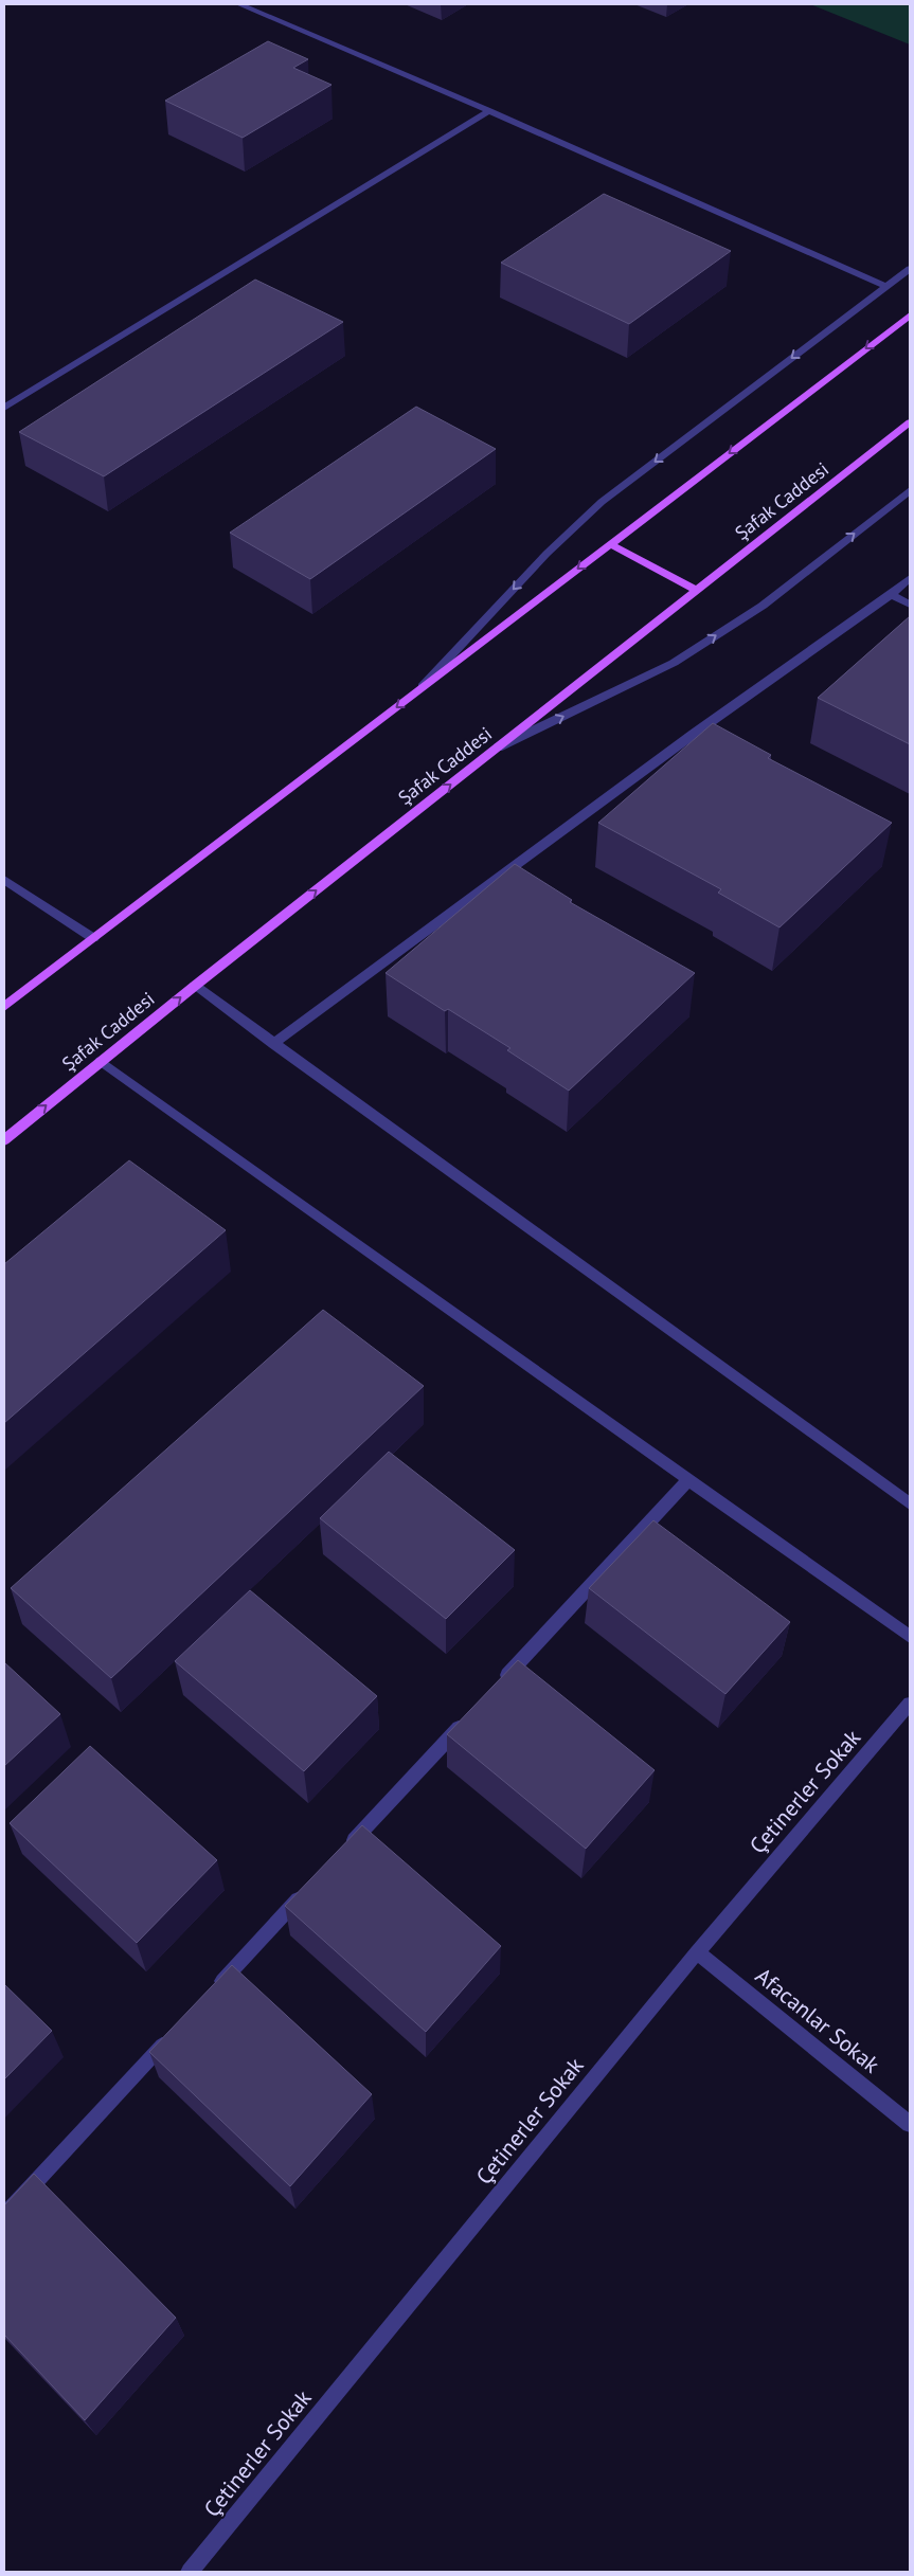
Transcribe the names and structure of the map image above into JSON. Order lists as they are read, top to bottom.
{
  "streets": {
    "main road": ["Şafak Caddesi"],
    "street": ["Çetinerler Sokak", "Afacanlar Sokak"]
  },
  "crossings": [
    ["Çetinerler Sokak", "Afacanlar Sokak"]
  ]
}
